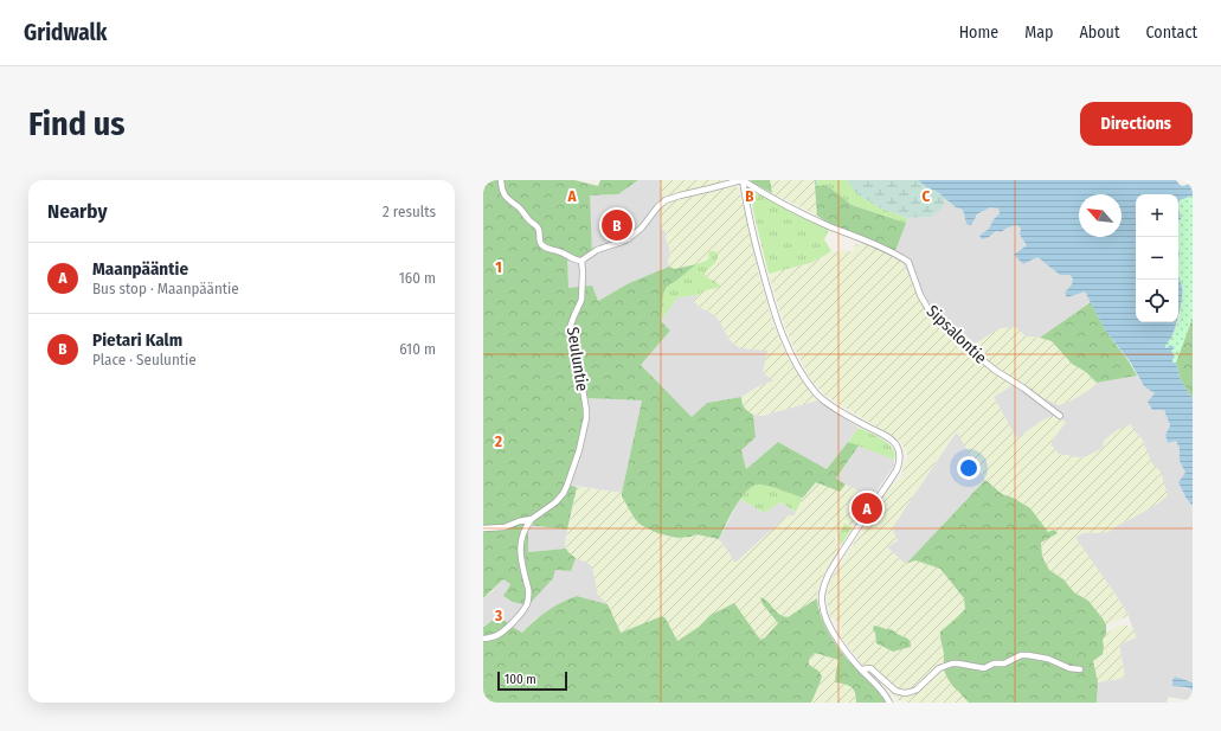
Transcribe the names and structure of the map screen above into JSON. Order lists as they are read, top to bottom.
{
  "streets": {
    "street": ["Sipsalontie", "Seuluntie"]
  },
  "scale_bar": "100 m",
  "north": "top left",
  "page": {
    "header": "Gridwalk",
    "nav": [
      "Home",
      "Map",
      "About",
      "Contact"
    ],
    "buttons": "Directions",
    "title": "Find us",
    "heading": ["Nearby", "2 results"],
    "map_buttons": ["+", "−"],
    "pins": ["B", "A"],
    "list": [
      {
        "mark": "A",
        "name": "Maanpääntie",
        "note": "Bus stop · Maanpääntie",
        "value": "160 m"
      },
      {
        "mark": "B",
        "name": "Pietari Kalm",
        "note": "Place · Seuluntie",
        "value": "610 m"
      }
    ],
    "scale": "100 m"
  },
  "grid": {
    "columns": ["A", "B", "C"],
    "rows": ["1", "2", "3"]
  }
}
